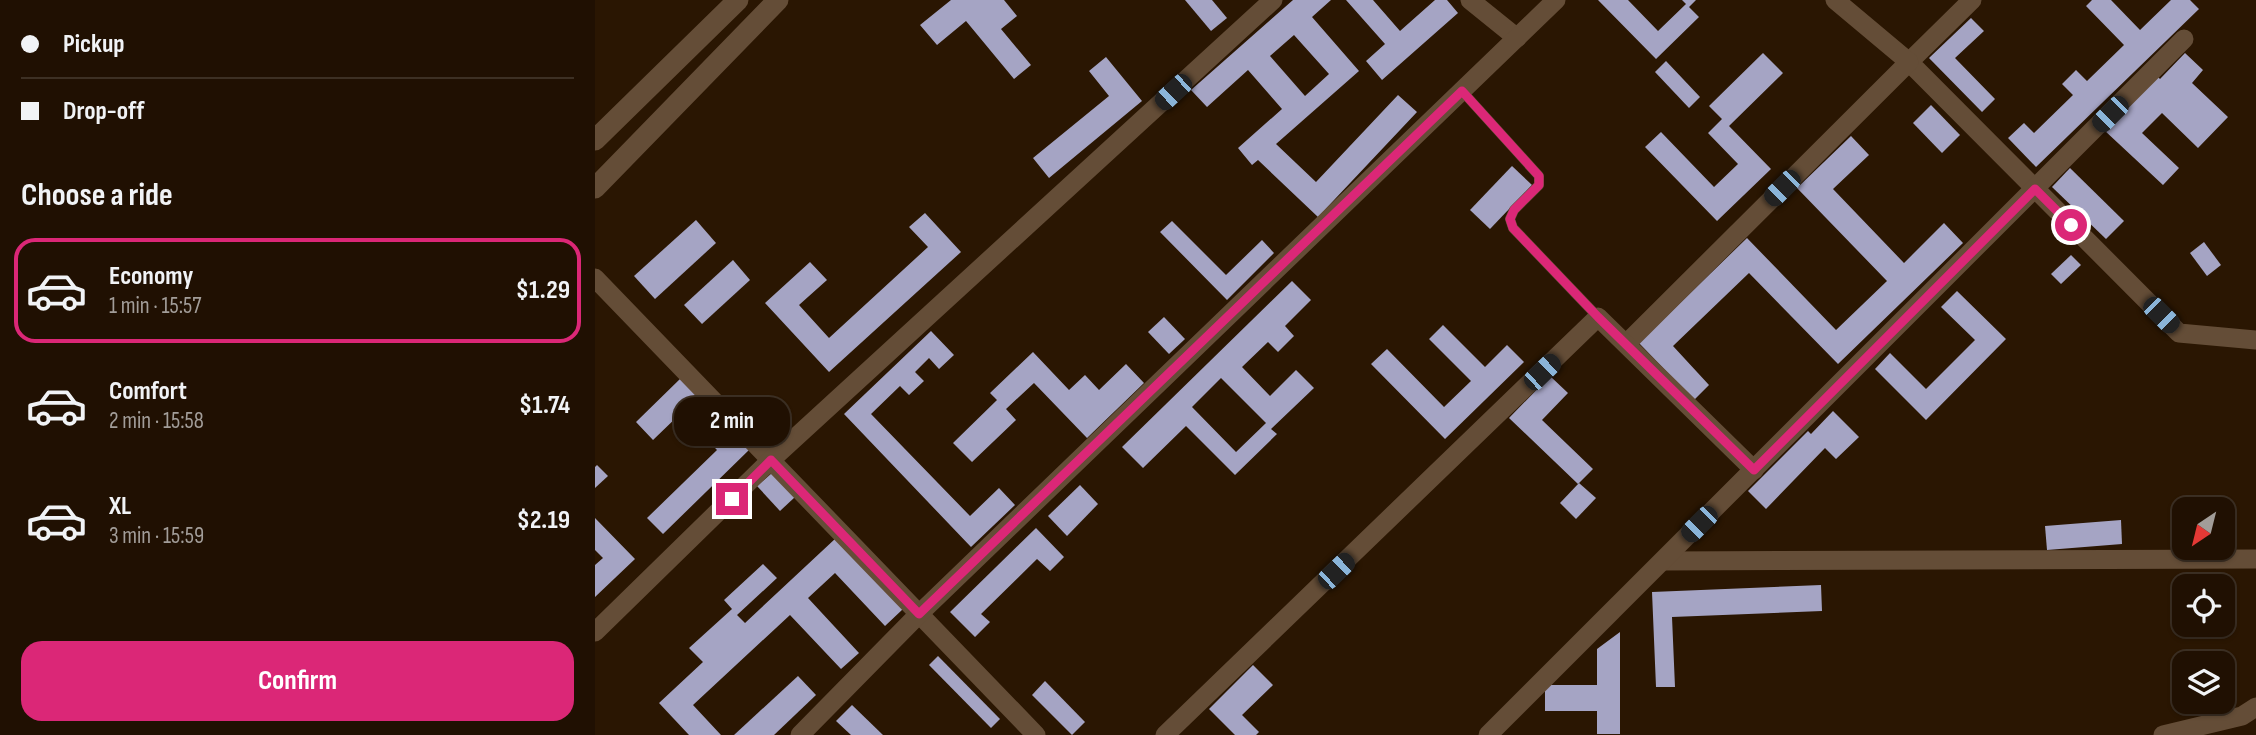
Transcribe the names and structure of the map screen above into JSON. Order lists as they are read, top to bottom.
{
  "north": "bottom left",
  "page": {
    "banner": ["Pickup", "Drop-off"],
    "heading": "Choose a ride",
    "list": [
      {
        "name": "Economy",
        "note": "1 min · 15:57",
        "value": "$1.29"
      },
      {
        "name": "Comfort",
        "note": "2 min · 15:58",
        "value": "$1.74"
      },
      {
        "name": "XL",
        "note": "3 min · 15:59",
        "value": "$2.19"
      }
    ],
    "bubble": "2 min",
    "buttons": "Confirm"
  }
}
